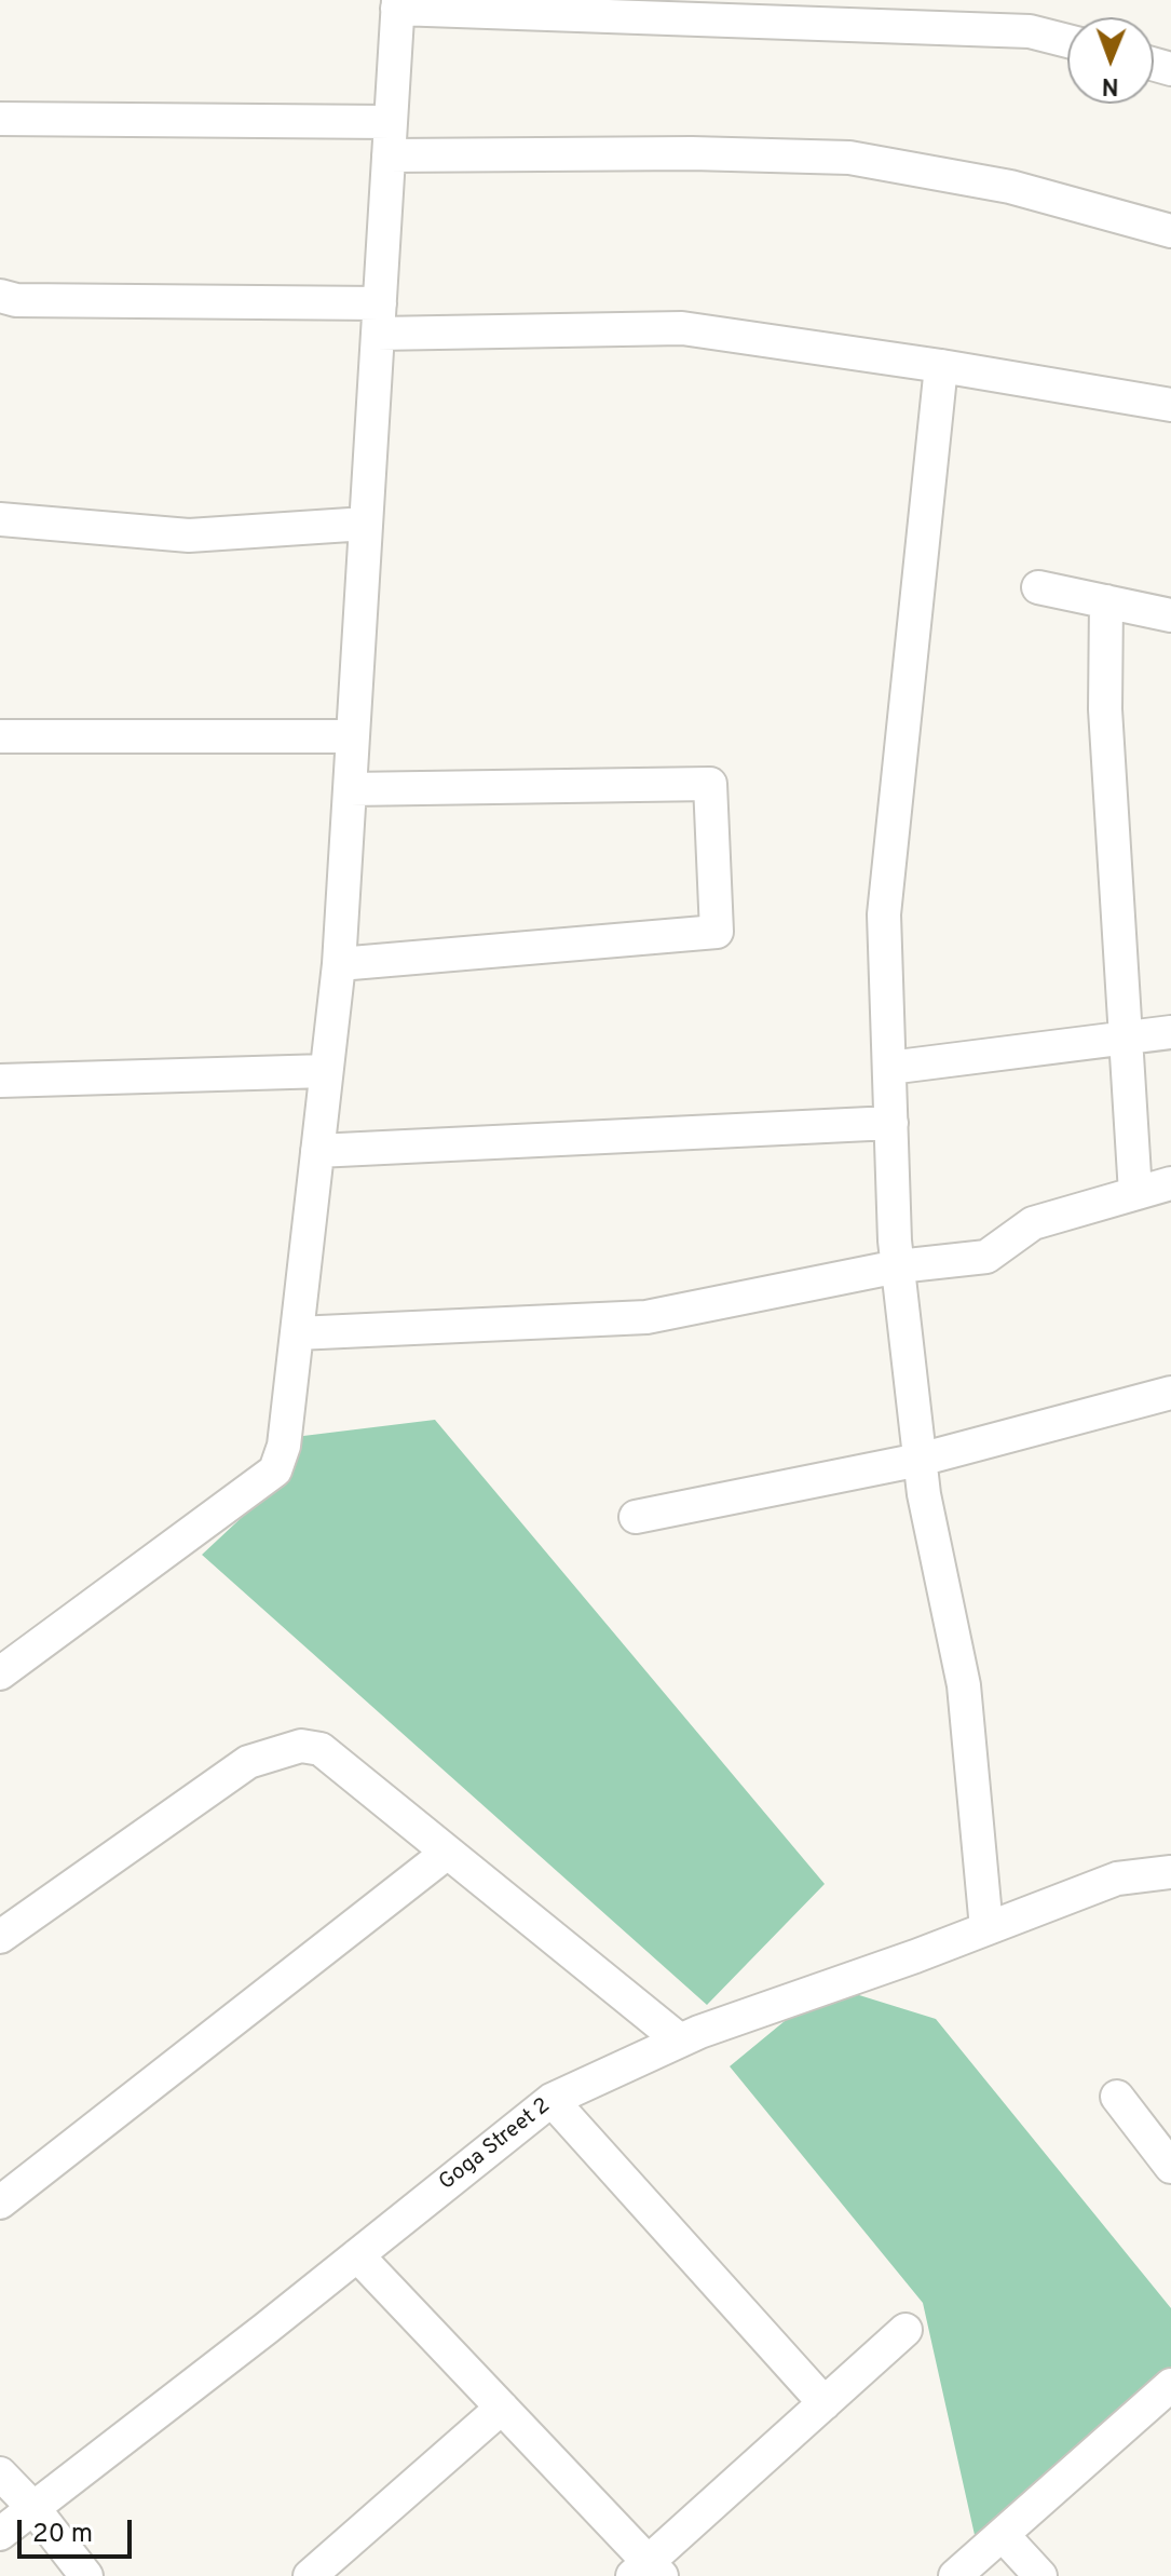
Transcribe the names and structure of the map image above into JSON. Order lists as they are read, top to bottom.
{
  "streets": {
    "street": ["Goga Street 2"]
  },
  "scale_bar": "20 m",
  "north": "bottom"
}
